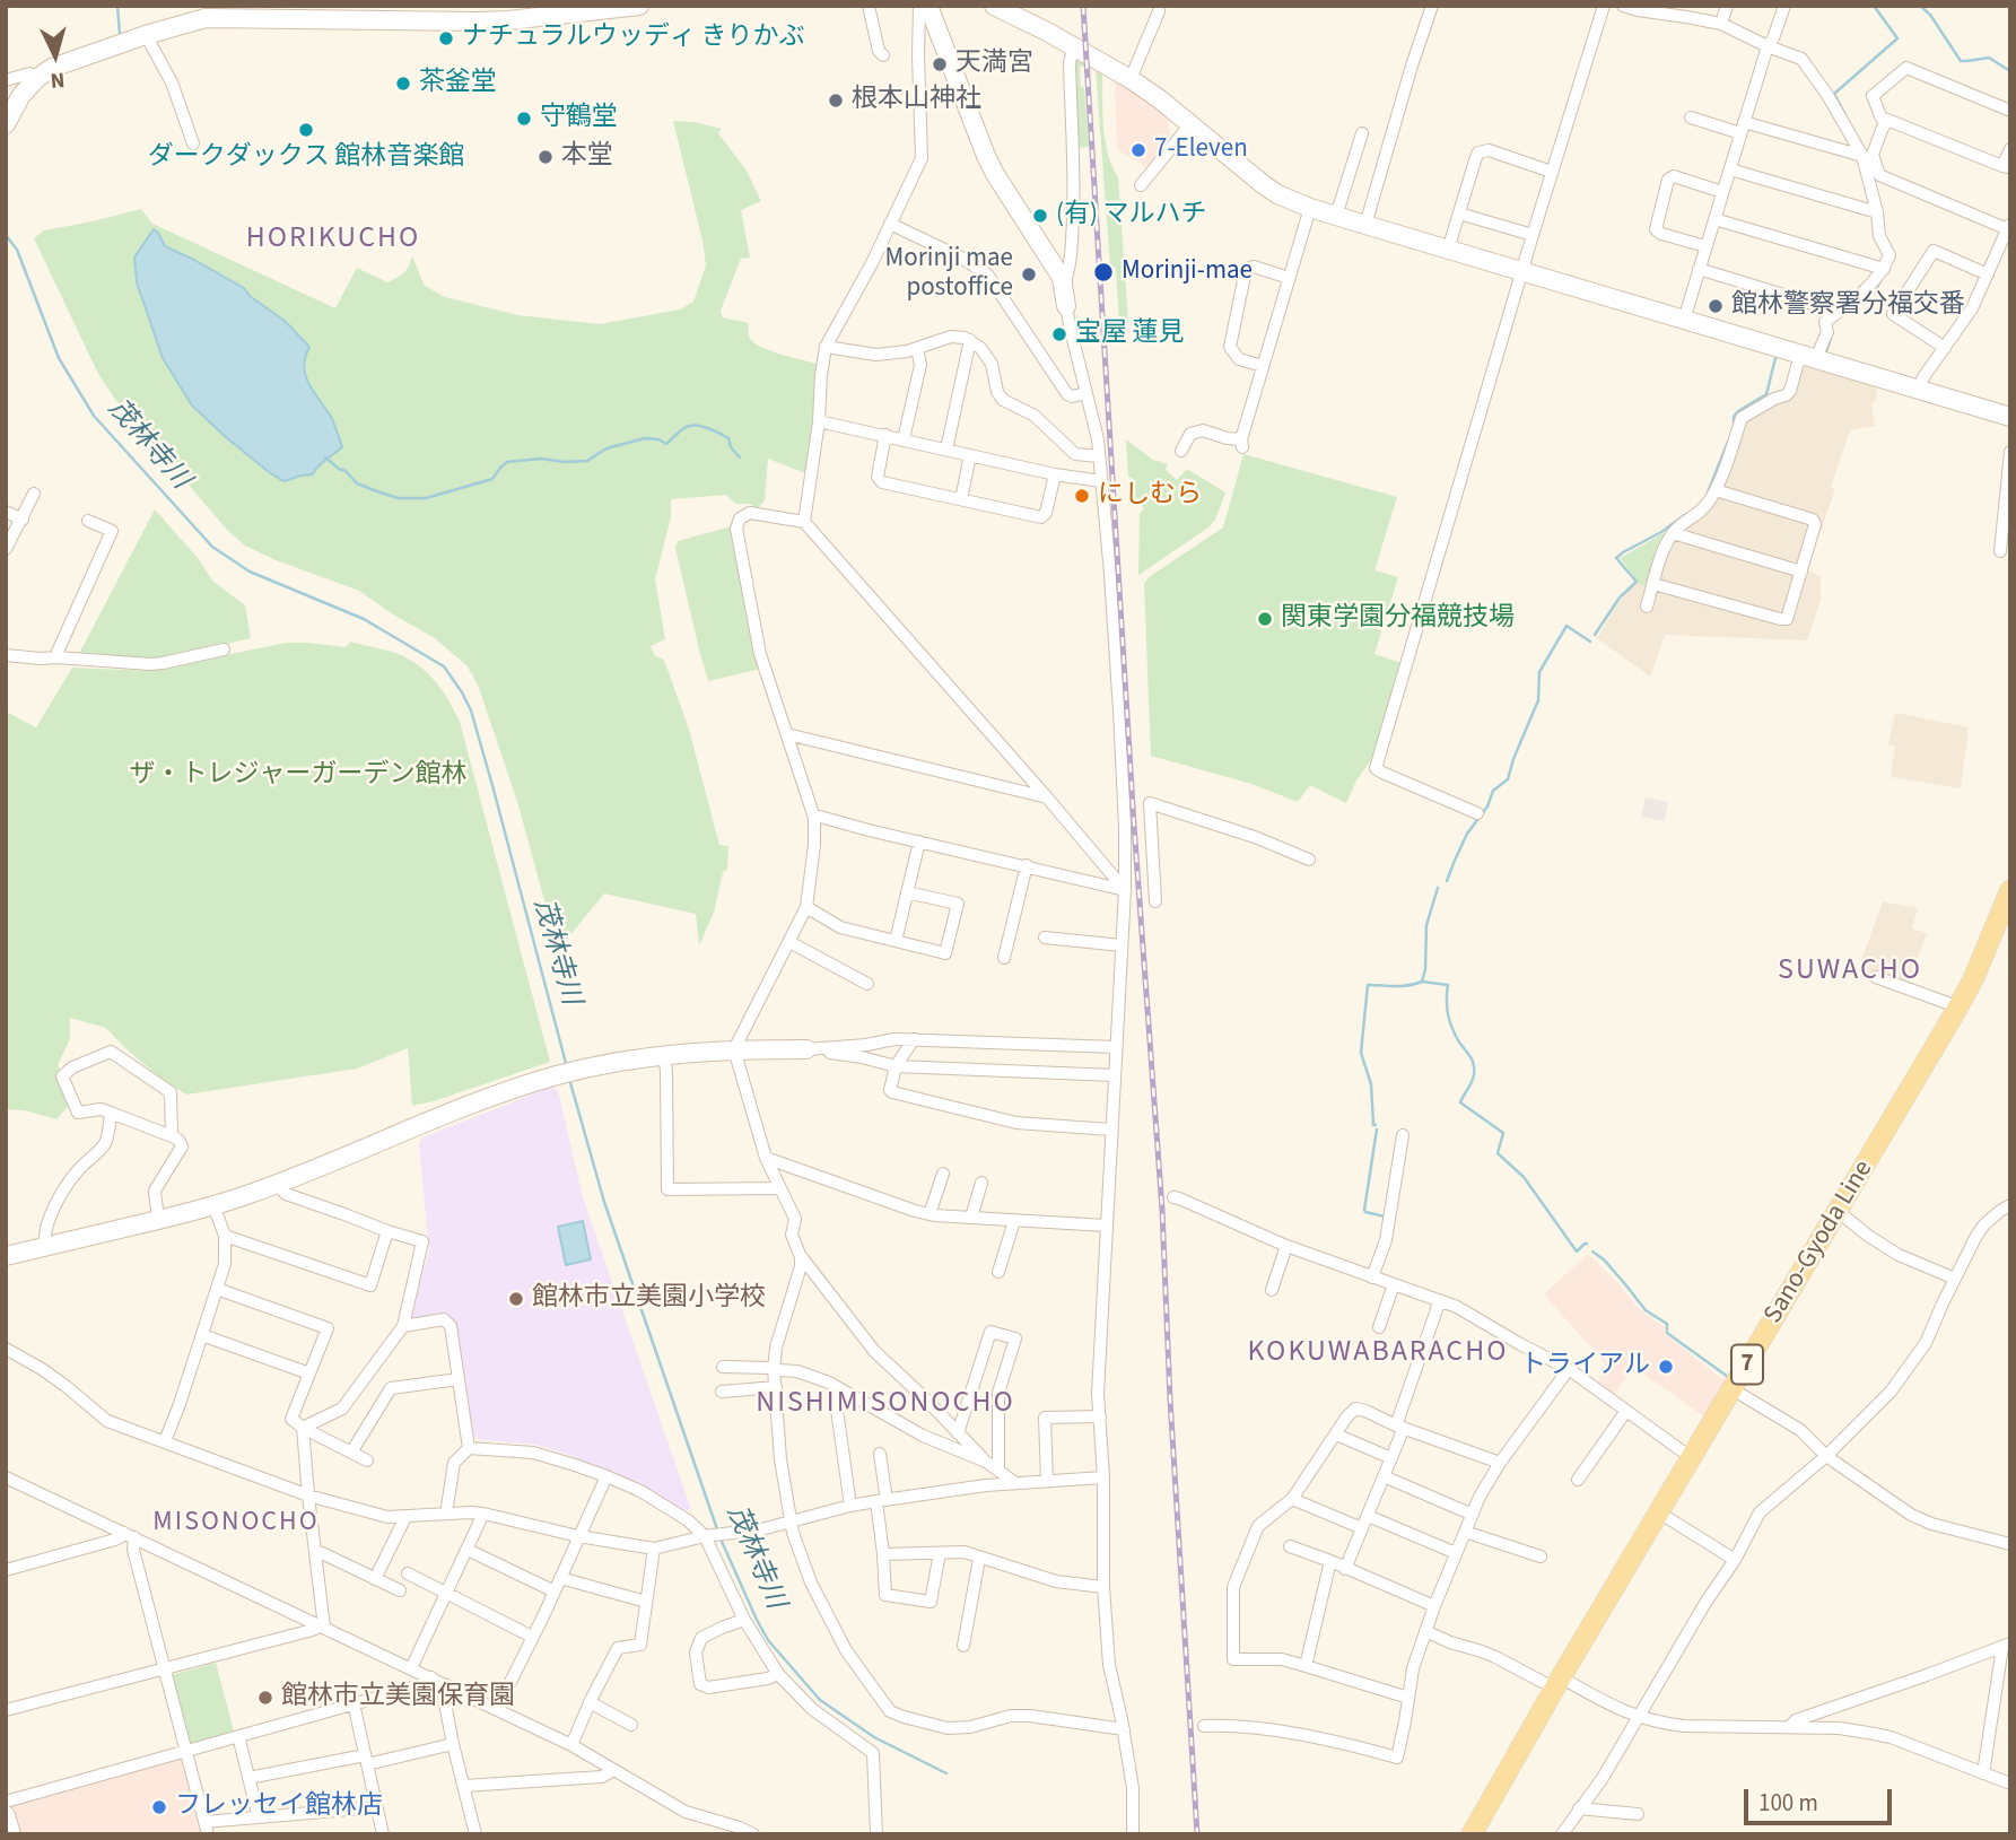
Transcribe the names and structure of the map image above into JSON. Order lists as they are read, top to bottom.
{
  "streets": {
    "main road": ["Sano-Gyoda Line", "7"]
  },
  "districts": [
    "HORIKUCHO",
    "SUWACHO",
    "KOKUWABARACHO",
    "NISHIMISONOCHO",
    "MISONOCHO"
  ],
  "water": ["茂林寺川"],
  "parks": ["ザ・トレジャーガーデン館林"],
  "places": [
    "ナチュラルウッディ きりかぶ",
    "天満宮",
    "茶釜堂",
    "根本山神社",
    "守鶴堂",
    "ダークダックス 館林音楽館",
    "7-Eleven",
    "本堂",
    "(有) マルハチ",
    "Morinji-mae",
    "Morinji mae postoffice",
    "館林警察署分福交番",
    "宝屋 蓮見",
    "にしむら",
    "関東学園分福競技場",
    "館林市立美園小学校",
    "トライアル",
    "館林市立美園保育園",
    "フレッセイ館林店"
  ],
  "scale_bar": "100 m",
  "north": "bottom"
}
